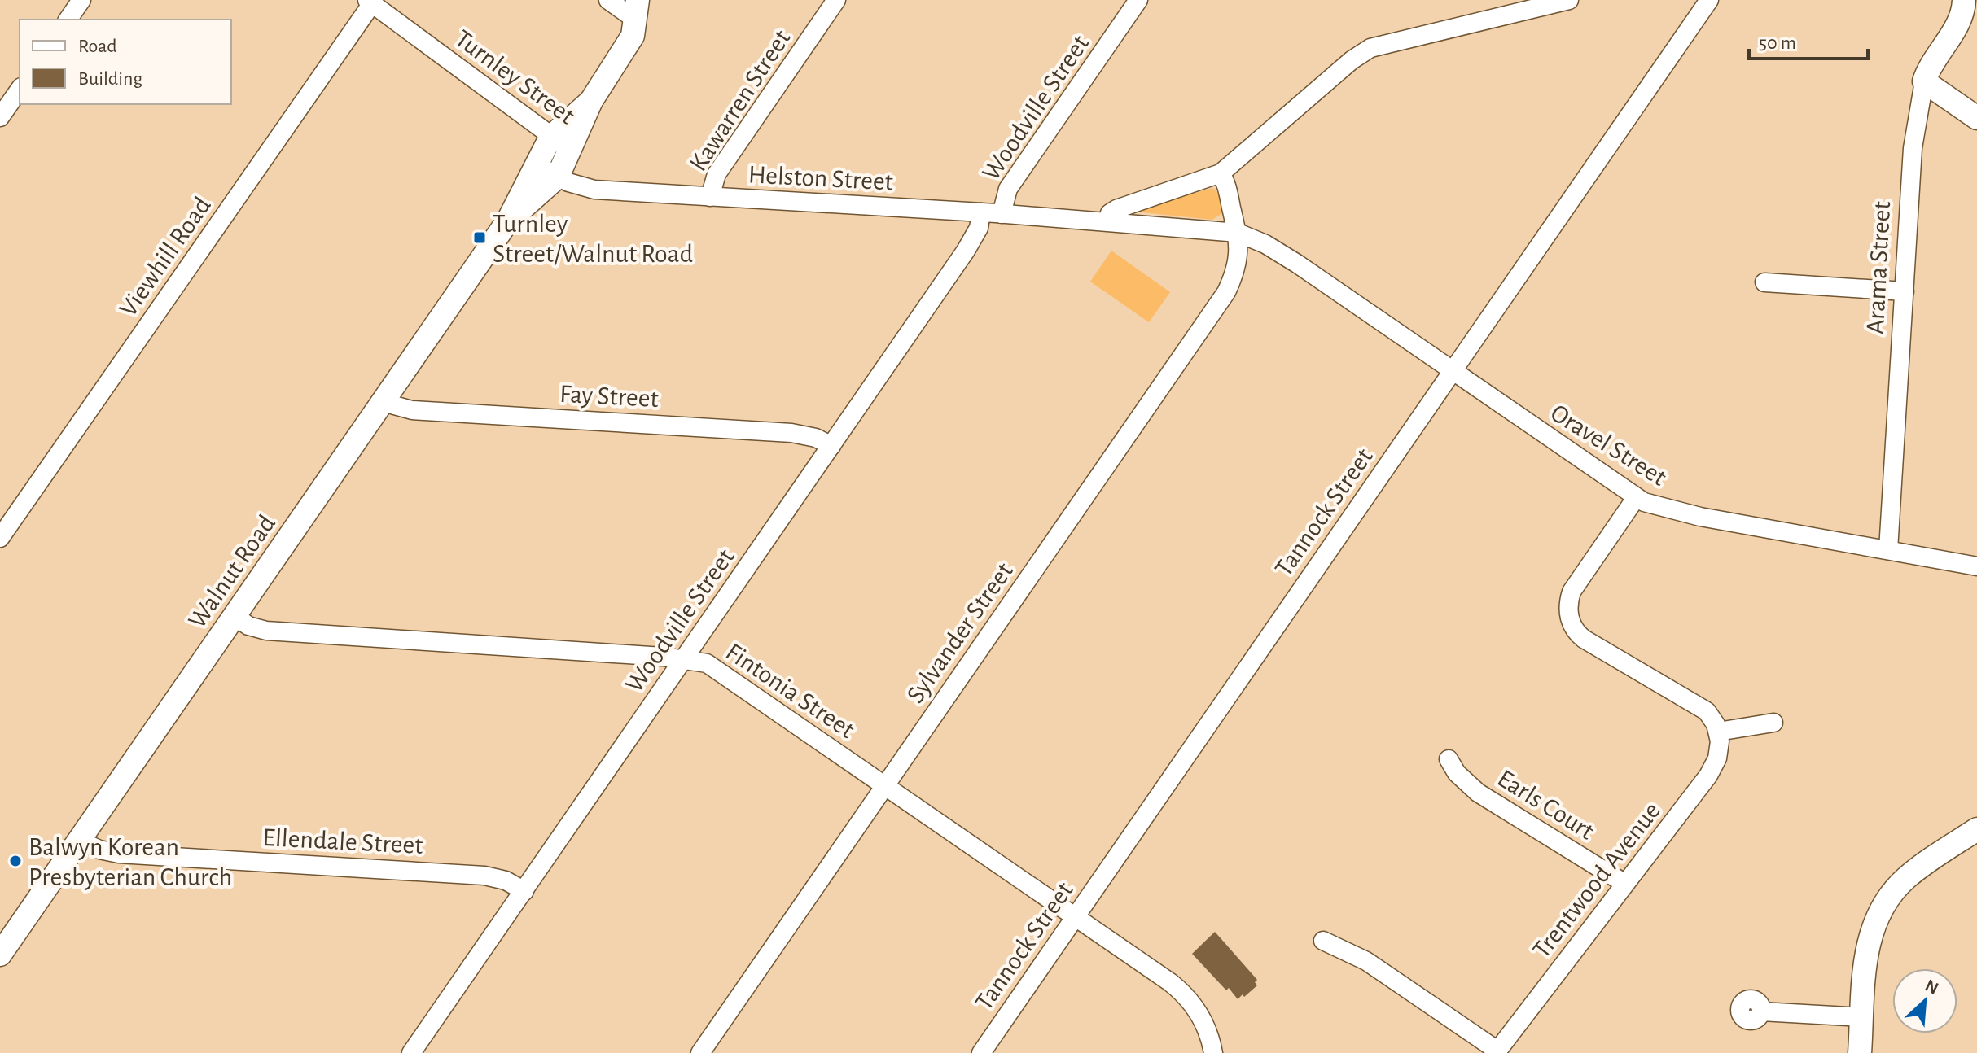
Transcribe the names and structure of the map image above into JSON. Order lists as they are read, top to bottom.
{
  "streets": {
    "street": [
      "Turnley Street",
      "Kawarren Street",
      "Woodville Street",
      "Helston Street",
      "Viewhill Road",
      "Arama Street",
      "Fay Street",
      "Oravel Street",
      "Tannock Street",
      "Walnut Road",
      "Sylvander Street",
      "Fintonia Street",
      "Earls Court",
      "Ellendale Street",
      "Trentwood Avenue"
    ]
  },
  "crossings": [
    ["Turnley Street", "Viewhill Road"],
    ["Turnley Street", "Walnut Road"],
    ["Kawarren Street", "Helston Street"],
    ["Woodville Street", "Helston Street"],
    ["Woodville Street", "Fay Street"],
    ["Woodville Street", "Fintonia Street"],
    ["Woodville Street", "Ellendale Street"],
    ["Helston Street", "Oravel Street"],
    ["Helston Street", "Walnut Road"],
    ["Helston Street", "Sylvander Street"],
    ["Arama Street", "Oravel Street"],
    ["Fay Street", "Walnut Road"],
    ["Oravel Street", "Tannock Street"],
    ["Tannock Street", "Fintonia Street"],
    ["Walnut Road", "Fintonia Street"],
    ["Walnut Road", "Ellendale Street"],
    ["Sylvander Street", "Fintonia Street"],
    ["Earls Court", "Trentwood Avenue"]
  ],
  "places": {
    "transit": ["Turnley Street/Walnut Road"],
    "other": ["Balwyn Korean Presbyterian Church"]
  },
  "legend": ["Road", "Building"],
  "scale_bar": "50 m",
  "north": "top right"
}
